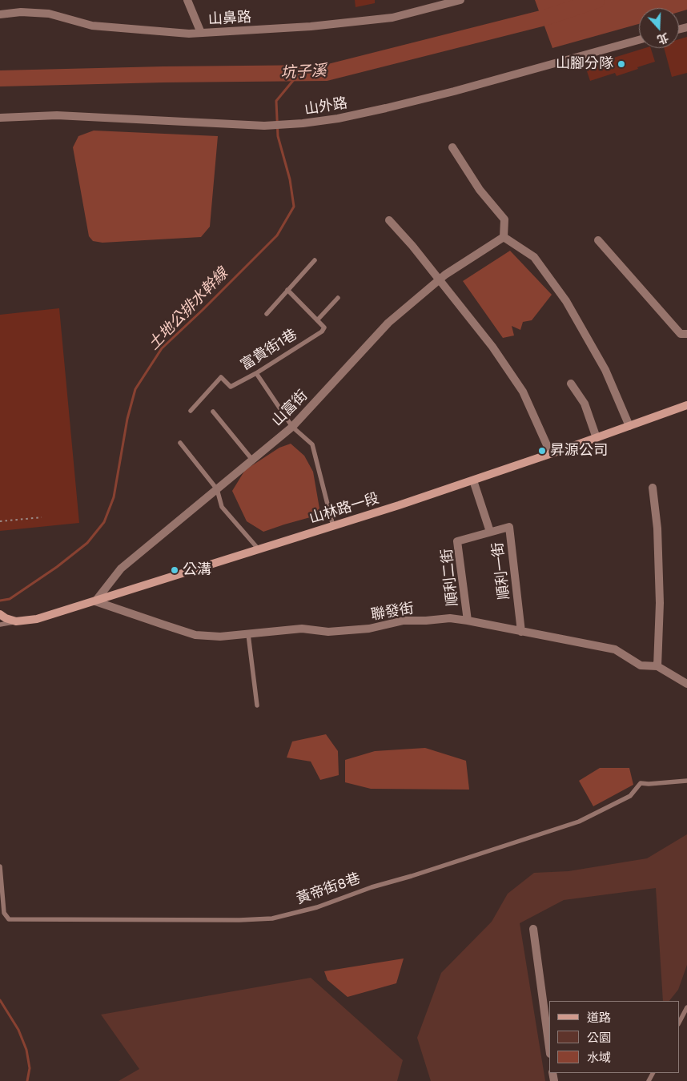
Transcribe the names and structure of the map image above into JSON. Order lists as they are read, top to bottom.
{
  "streets": {
    "main road": ["山林路一段"],
    "street": [
      "山鼻路",
      "山外路",
      "山富街",
      "順利一街",
      "順利二街",
      "聯發街"
    ],
    "lane": ["富貴街1巷", "黃帝街8巷"]
  },
  "crossings": [
    ["山富街", "山林路一段"],
    ["山富街", "聯發街"],
    ["山林路一段", "聯發街"],
    ["順利一街", "順利二街"],
    ["順利一街", "聯發街"],
    ["順利二街", "聯發街"]
  ],
  "water": ["坑子溪", "土地公排水幹線"],
  "places": ["山腳分隊", "昇源公司", "公溝"],
  "legend": ["道路", "公園", "水域"],
  "north": "bottom"
}
